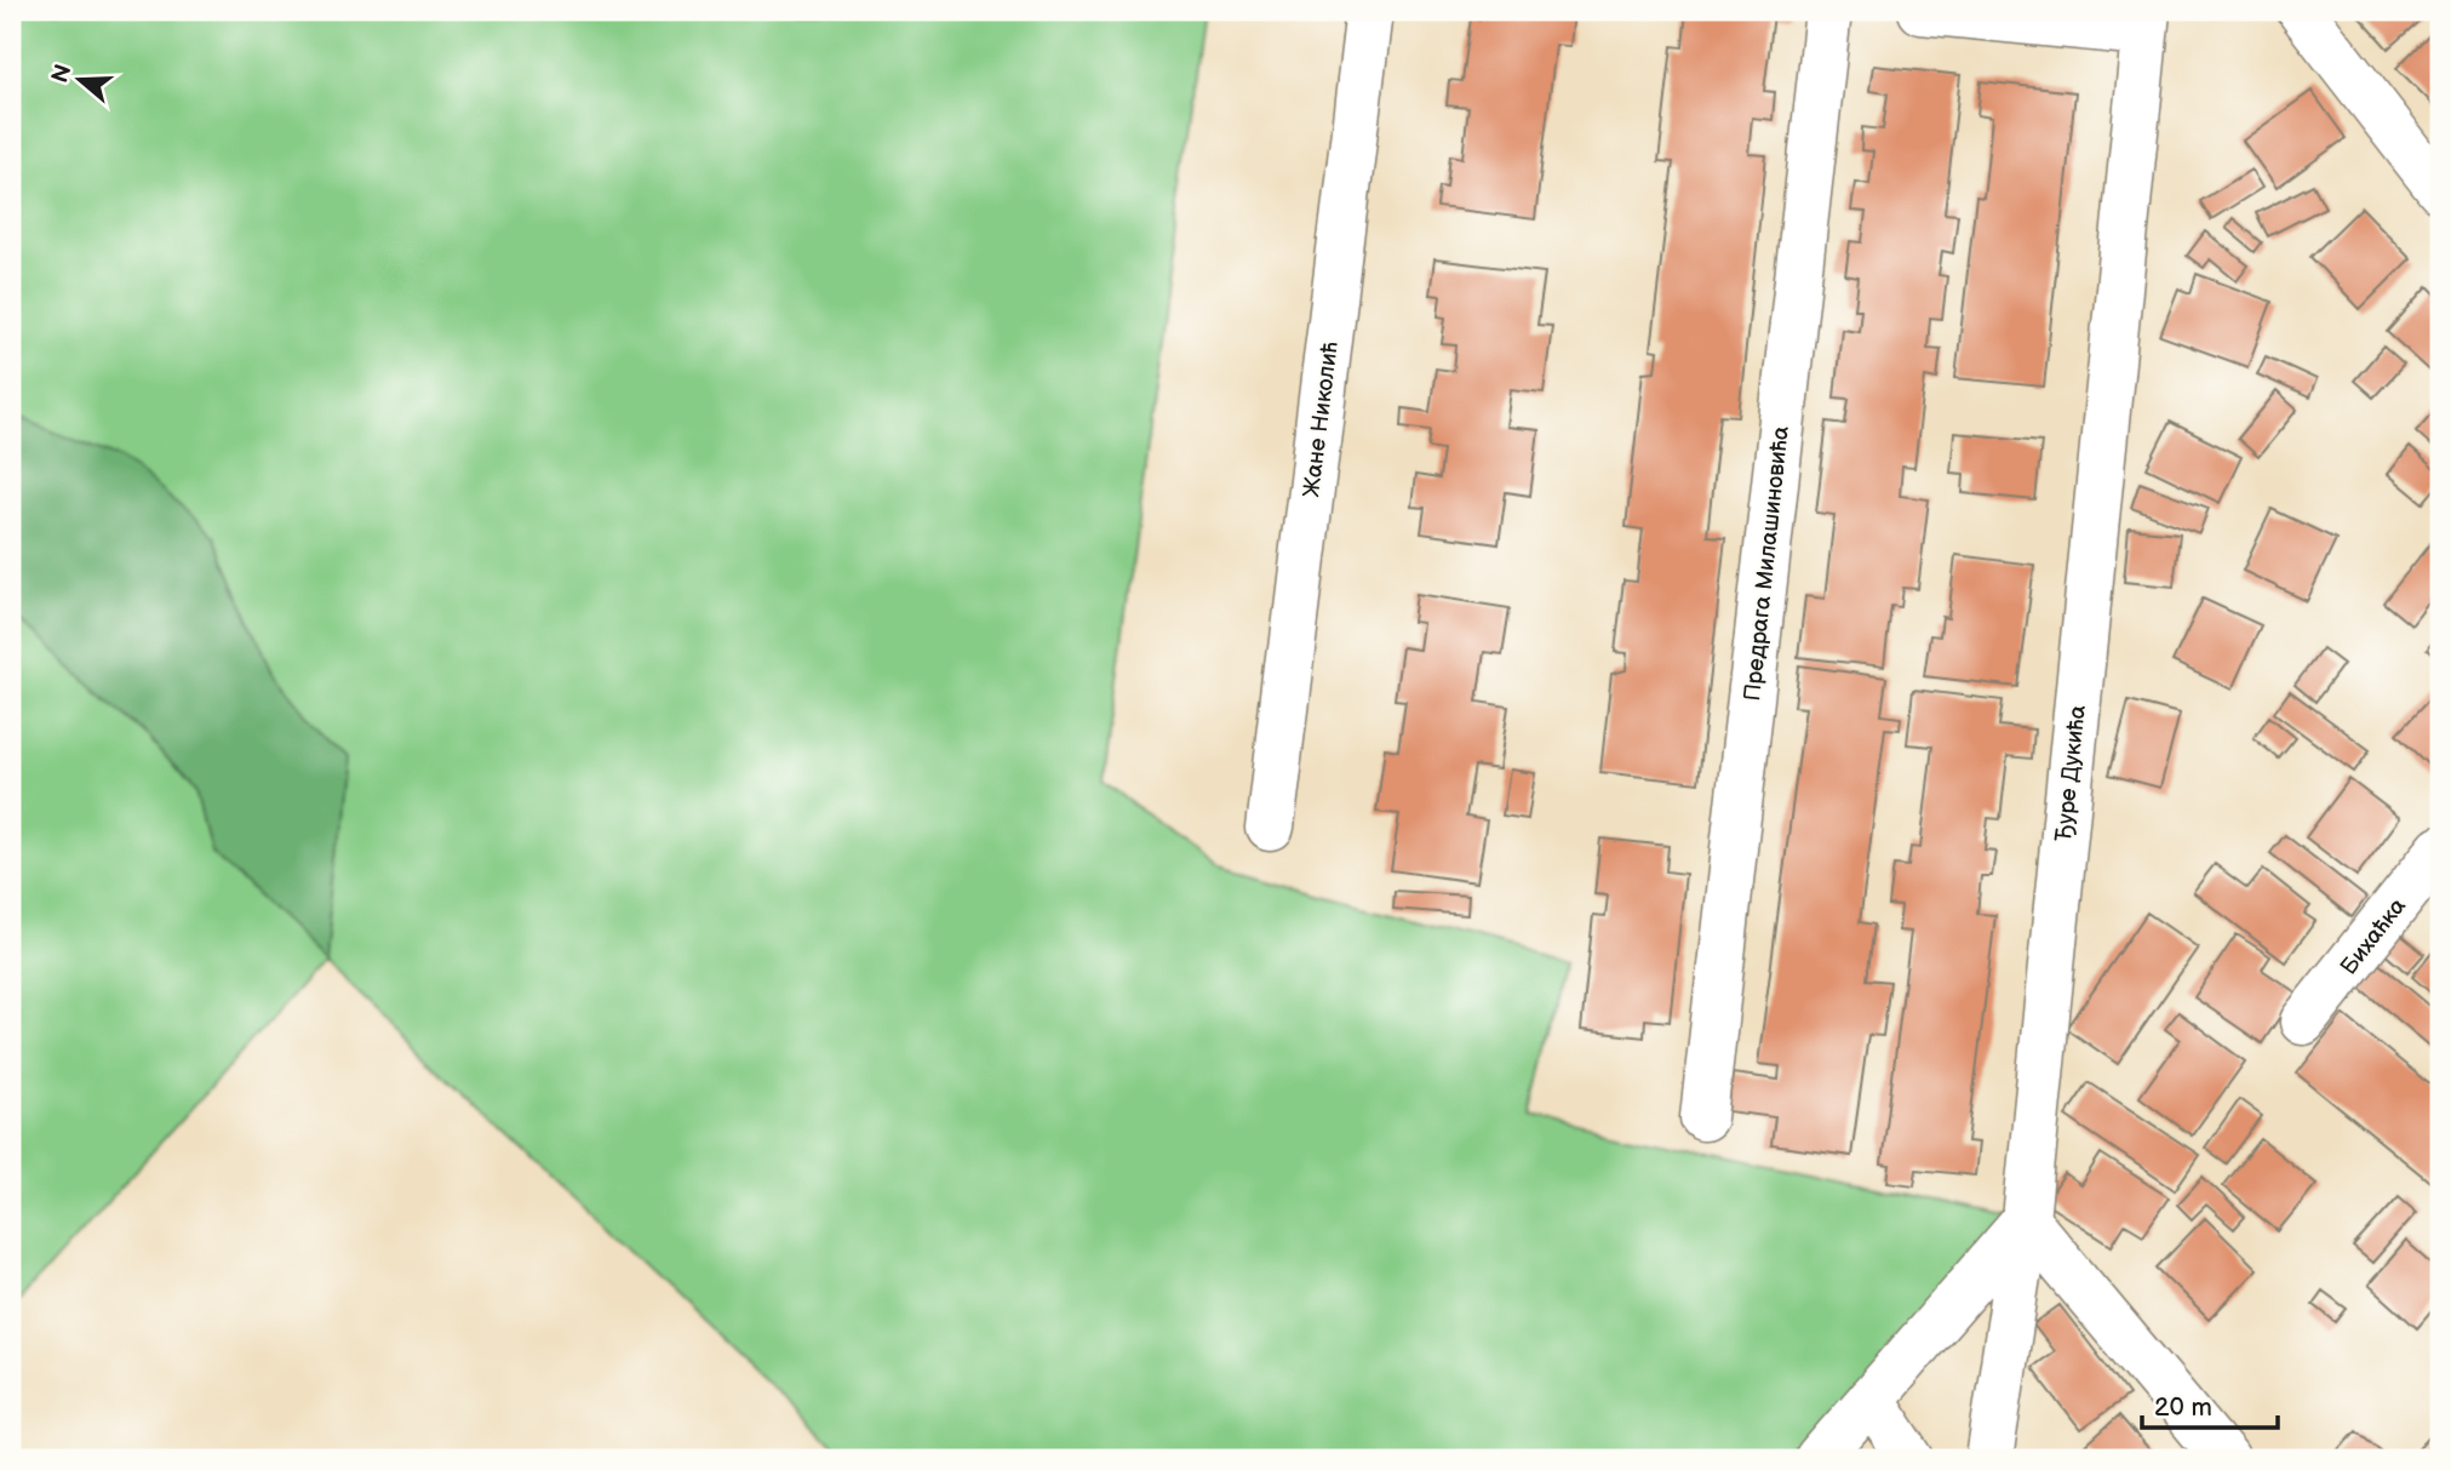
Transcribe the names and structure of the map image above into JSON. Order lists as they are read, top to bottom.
{
  "streets": {
    "street": [
      "Жане Николић",
      "Предрага Милашиновића",
      "Ђуре Дукића",
      "Бихаћка"
    ]
  },
  "scale_bar": "20 m",
  "north": "left"
}
